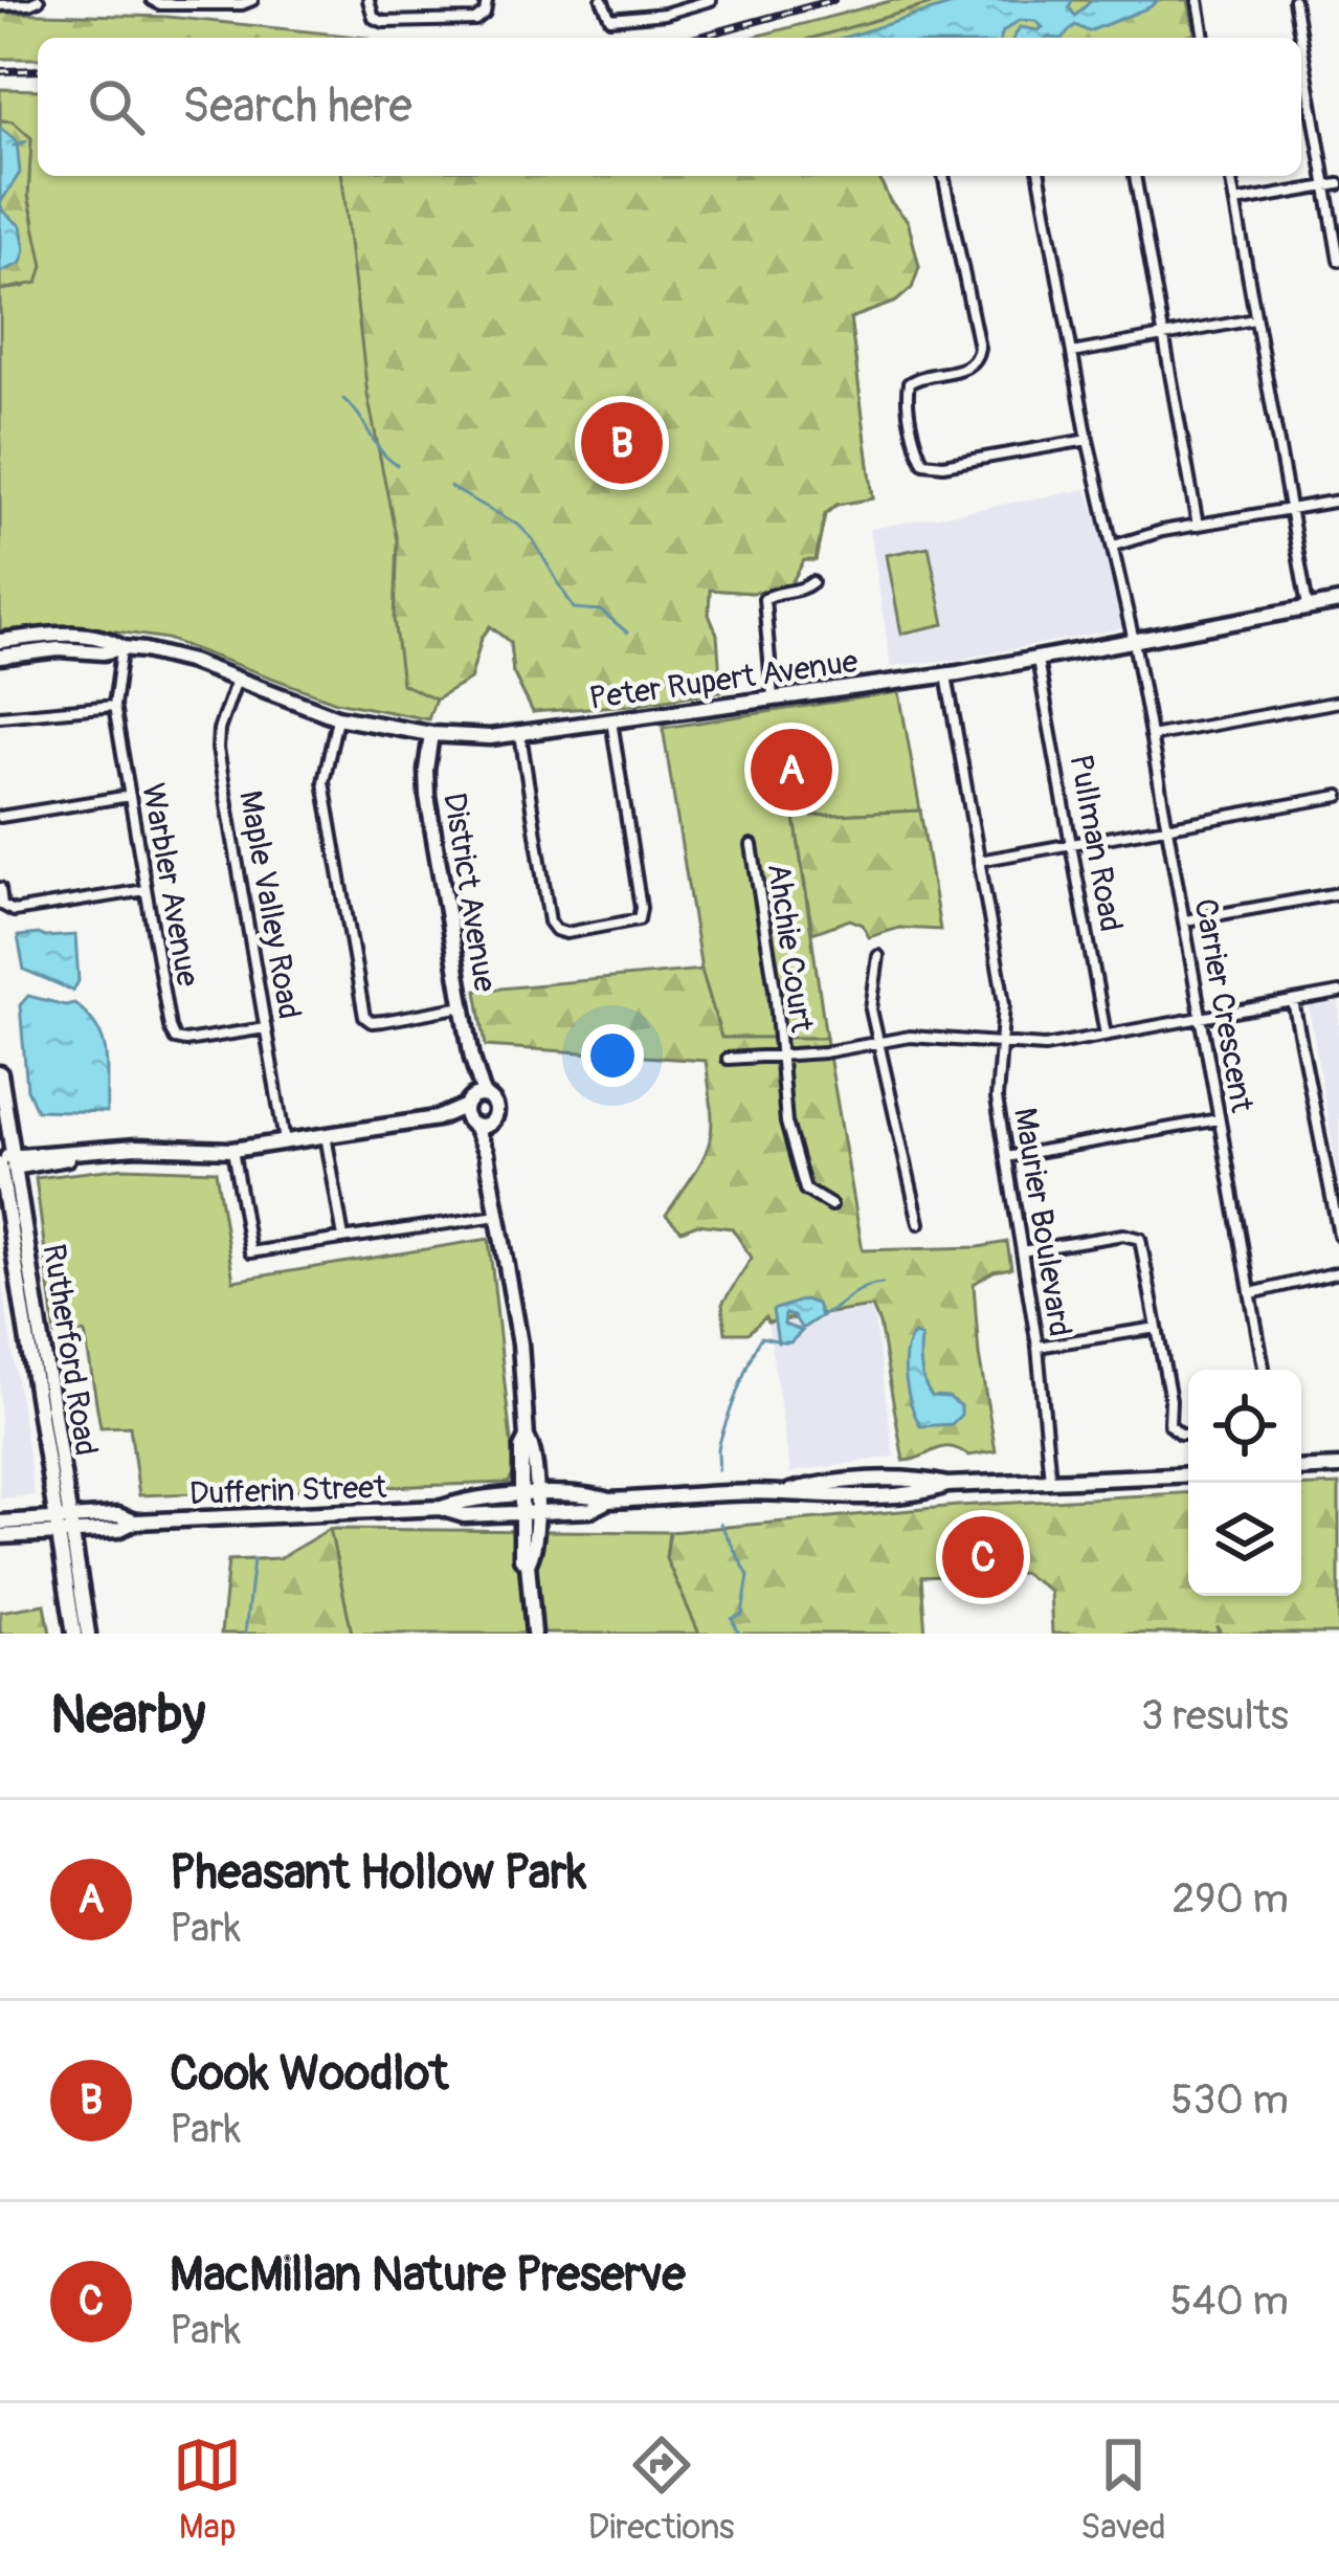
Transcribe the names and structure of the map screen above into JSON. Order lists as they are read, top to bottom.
{
  "streets": {
    "street": [
      "Peter Rupert Avenue",
      "Pullman Road",
      "Warbler Avenue",
      "District Avenue",
      "Maple Valley Road",
      "Ahchie Court",
      "Carrier Crescent",
      "Maurier Boulevard",
      "Rutherford Road",
      "Dufferin Street"
    ]
  },
  "crossings": [
    ["Peter Rupert Avenue", "Pullman Road"],
    ["Peter Rupert Avenue", "Warbler Avenue"],
    ["Peter Rupert Avenue", "District Avenue"],
    ["Peter Rupert Avenue", "Maple Valley Road"],
    ["Peter Rupert Avenue", "Carrier Crescent"],
    ["Peter Rupert Avenue", "Maurier Boulevard"],
    ["Warbler Avenue", "Maple Valley Road"],
    ["Maurier Boulevard", "Dufferin Street"],
    ["Rutherford Road", "Dufferin Street"]
  ],
  "page": {
    "search": "Search here",
    "pins": ["B", "A", "C"],
    "heading": ["Nearby", "3 results"],
    "list": [
      {
        "mark": "A",
        "name": "Pheasant Hollow Park",
        "note": "Park",
        "value": "290 m"
      },
      {
        "mark": "B",
        "name": "Cook Woodlot",
        "note": "Park",
        "value": "530 m"
      },
      {
        "mark": "C",
        "name": "MacMillan Nature Preserve",
        "note": "Park",
        "value": "540 m"
      }
    ],
    "nav": ["Map", "Directions", "Saved"]
  }
}
